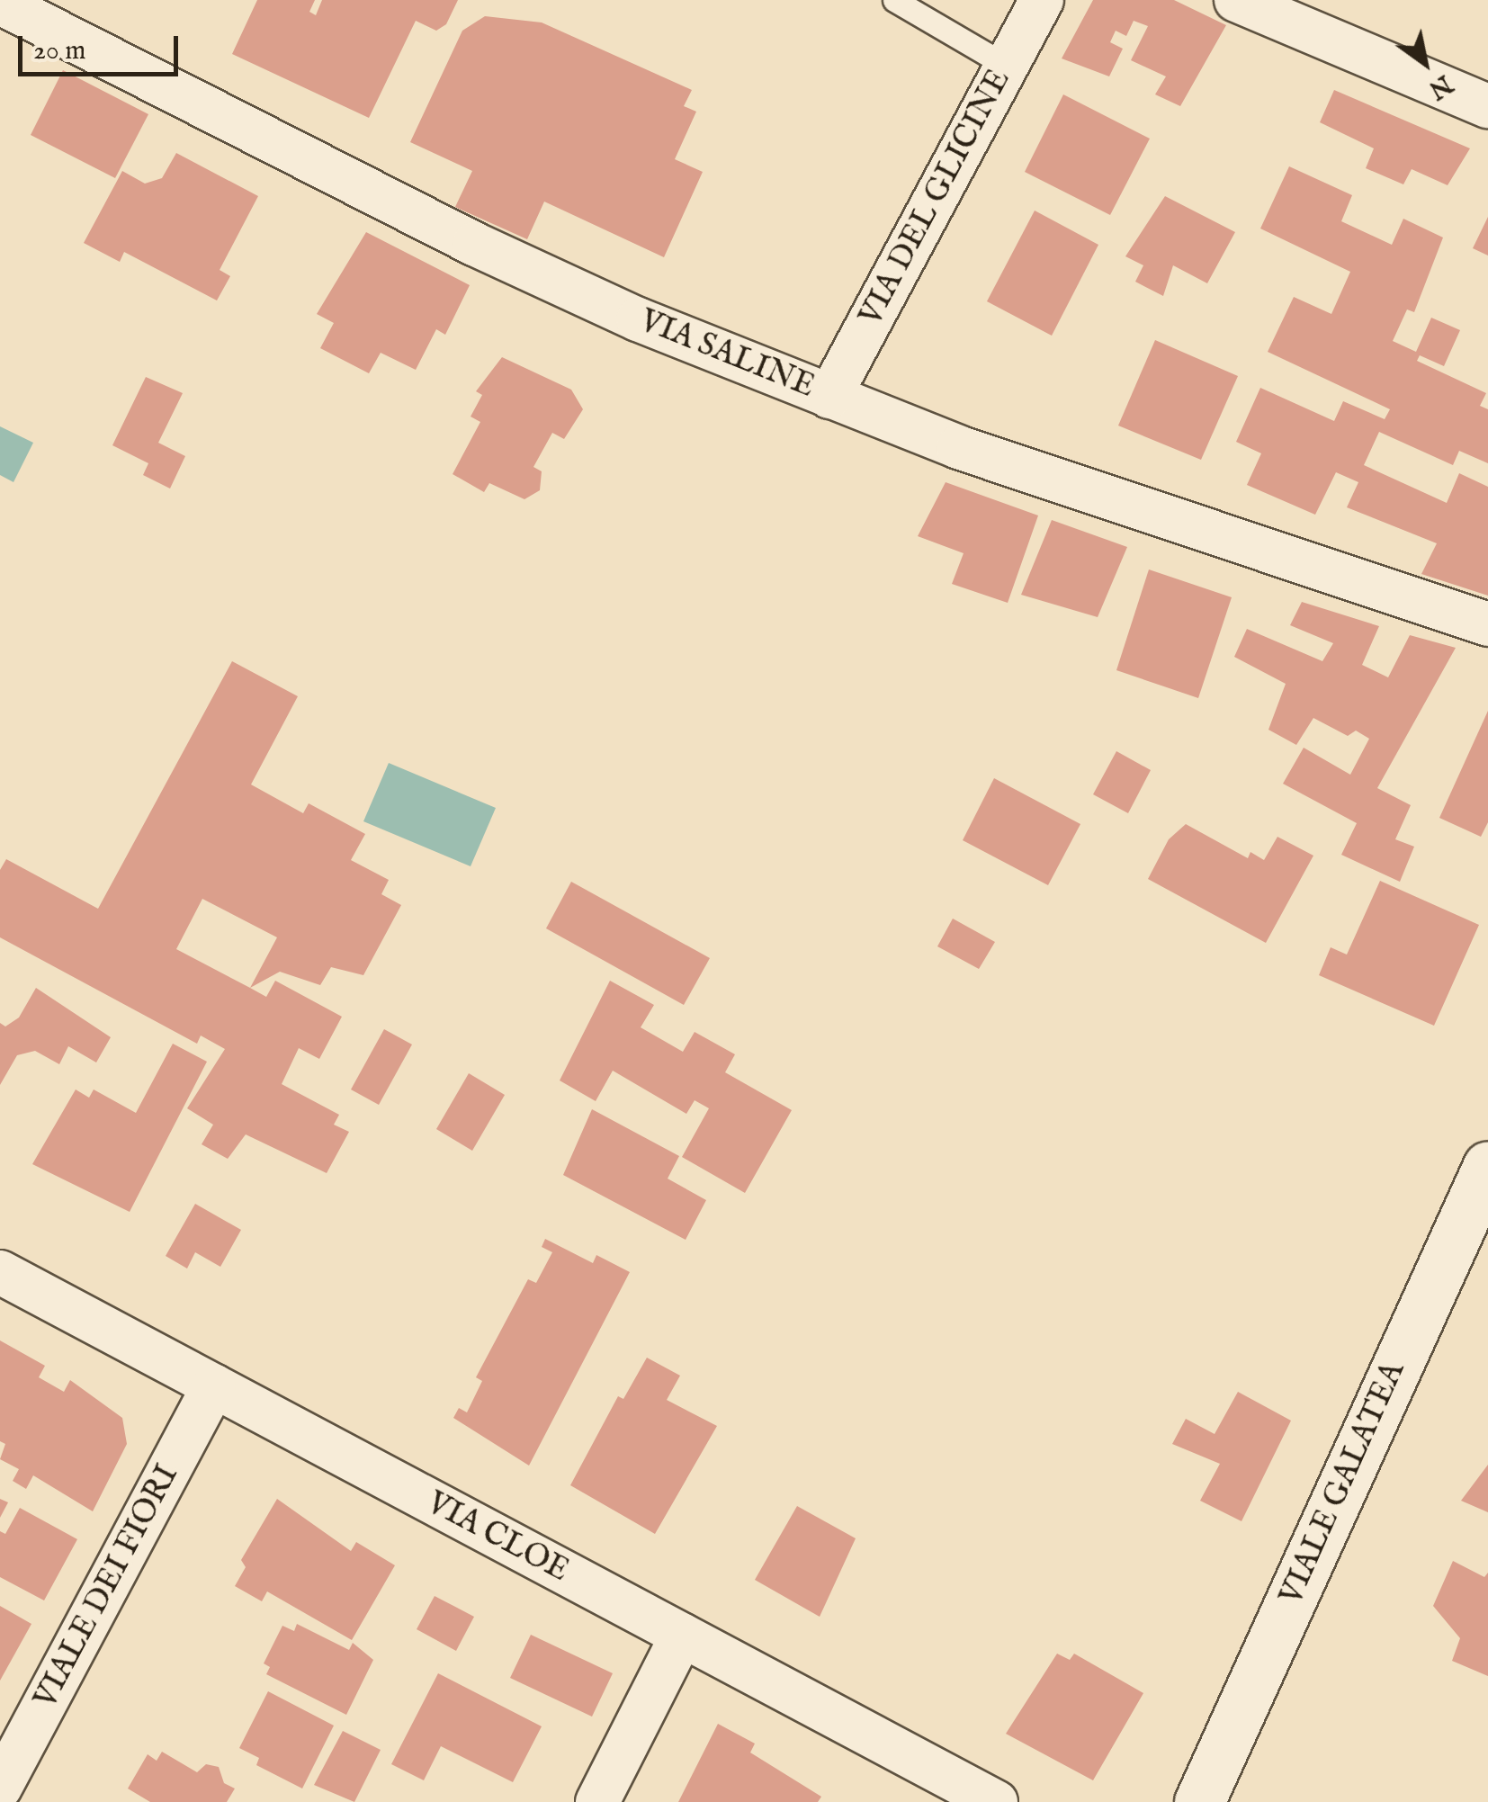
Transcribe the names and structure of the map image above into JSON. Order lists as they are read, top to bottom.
{
  "streets": {
    "main road": ["VIALE GALATEA"],
    "street": [
      "VIA DEL GLICINE",
      "VIA SALINE",
      "VIA CLOE",
      "VIALE DEI FIORI"
    ]
  },
  "crossings": [
    ["VIA DEL GLICINE", "VIA SALINE"],
    ["VIA CLOE", "VIALE DEI FIORI"]
  ],
  "scale_bar": "20 m",
  "north": "bottom right"
}
